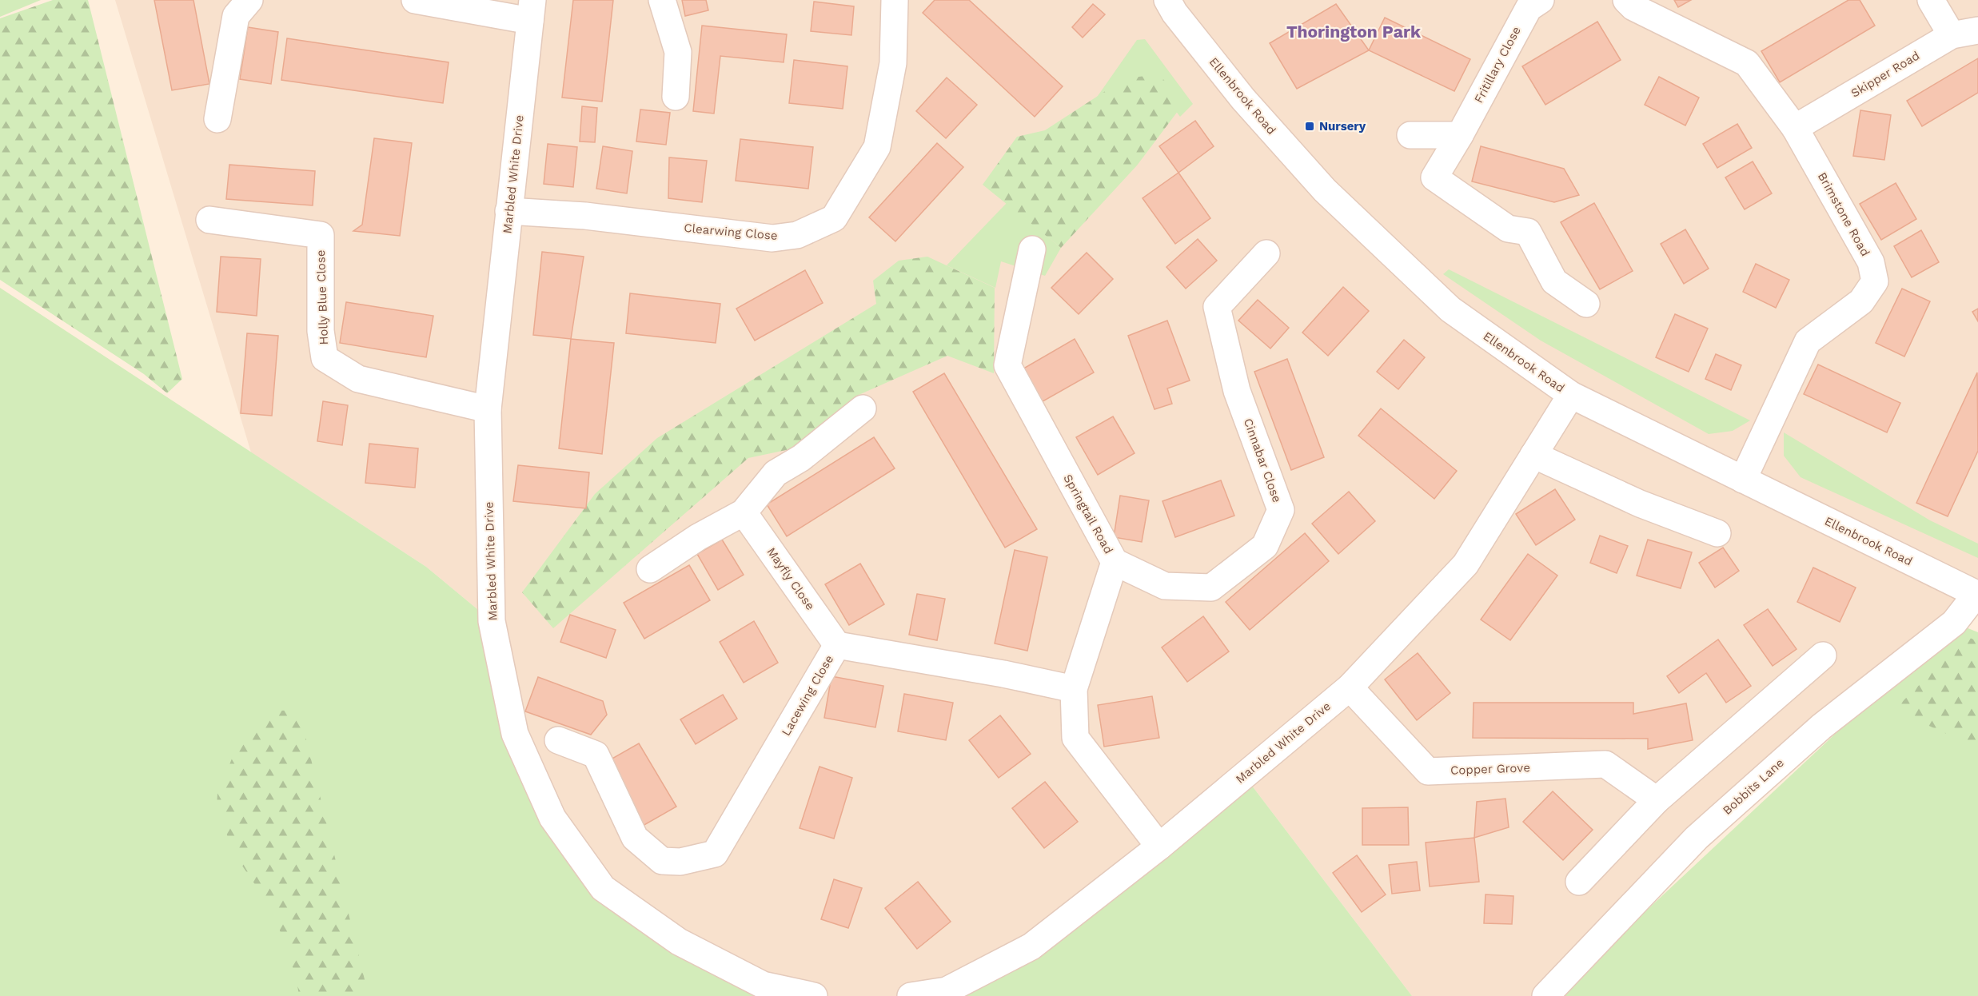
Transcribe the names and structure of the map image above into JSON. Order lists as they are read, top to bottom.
{
  "streets": {
    "street": [
      "Fritillary Close",
      "Skipper Road",
      "Ellenbrook Road",
      "Marbled White Drive",
      "Brimstone Road",
      "Clearwing Close",
      "Holly Blue Close",
      "Cinnabar Close",
      "Springtail Road",
      "Mayfly Close",
      "Lacewing Close",
      "Copper Grove",
      "Bobbits Lane"
    ]
  },
  "crossings": [
    ["Skipper Road", "Brimstone Road"],
    ["Ellenbrook Road", "Marbled White Drive"],
    ["Ellenbrook Road", "Brimstone Road"],
    ["Ellenbrook Road", "Bobbits Lane"],
    ["Marbled White Drive", "Clearwing Close"],
    ["Marbled White Drive", "Holly Blue Close"],
    ["Marbled White Drive", "Springtail Road"],
    ["Marbled White Drive", "Copper Grove"],
    ["Cinnabar Close", "Springtail Road"],
    ["Springtail Road", "Lacewing Close"],
    ["Mayfly Close", "Lacewing Close"]
  ],
  "districts": ["Thorington Park"],
  "places": {
    "transit": ["Nursery"]
  }
}
